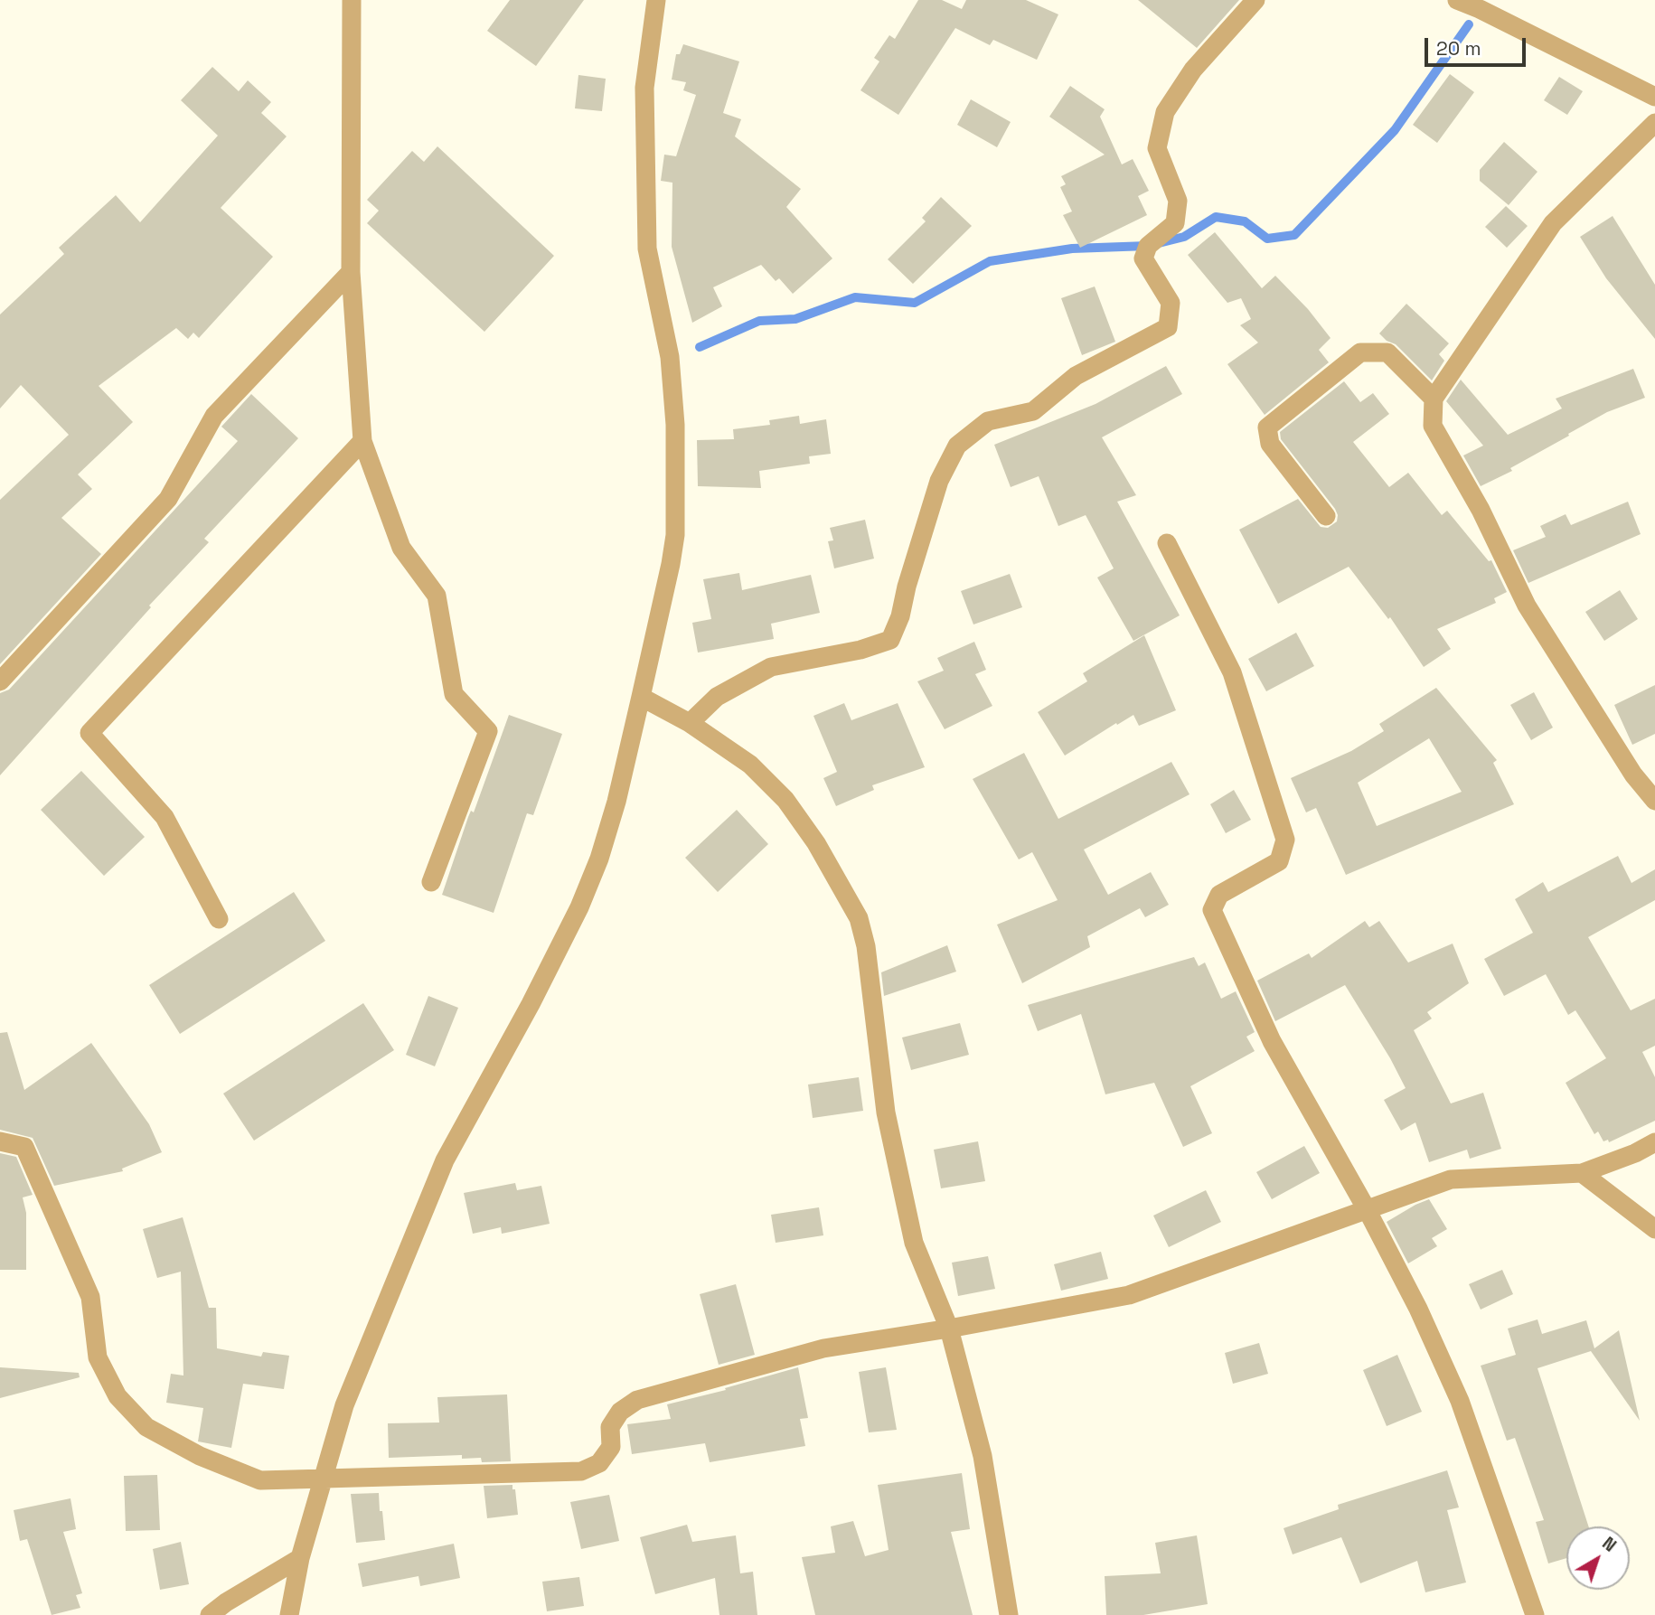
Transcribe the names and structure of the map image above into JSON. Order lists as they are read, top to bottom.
{
  "scale_bar": "20 m",
  "north": "top right"
}
